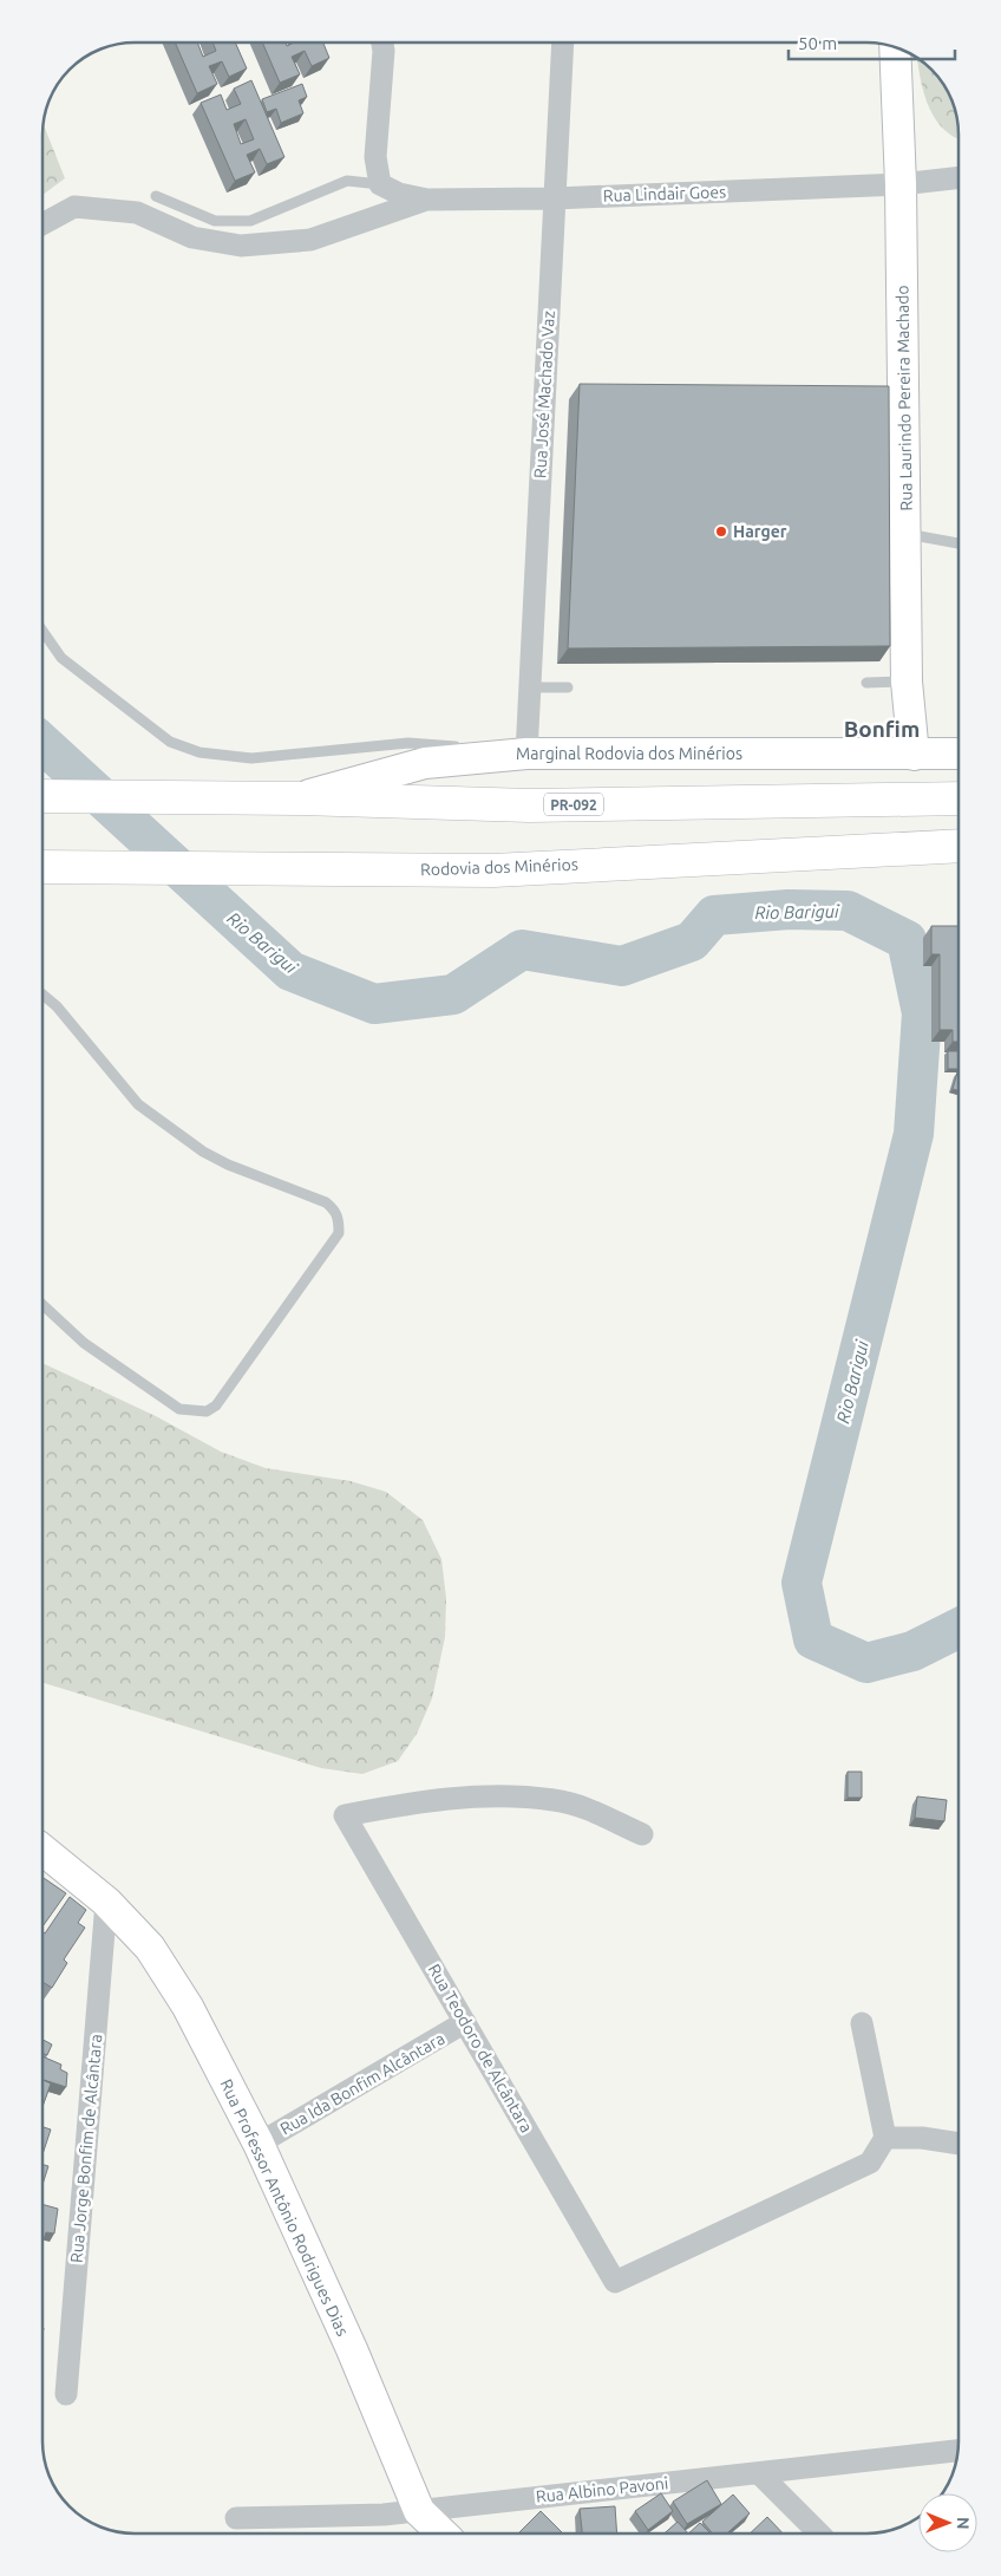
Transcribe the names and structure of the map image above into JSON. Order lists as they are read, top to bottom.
{
  "streets": {
    "main road": [
      "Rua Laurindo Pereira Machado",
      "Marginal Rodovia dos Minérios",
      "PR-092",
      "Rodovia dos Minérios",
      "Rua Professor Antônio Rodrigues Dias"
    ],
    "street": [
      "Rua Lindair Goes",
      "Rua José Machado Vaz",
      "Rua Teodoro de Alcântara",
      "Rua Ida Bonfim Alcântara",
      "Rua Jorge Bonfim de Alcântara",
      "Rua Albino Pavoni"
    ]
  },
  "crossings": [
    ["Rua Lindair Goes", "Rua José Machado Vaz"],
    ["Rua Lindair Goes", "Rua Laurindo Pereira Machado"],
    ["Rua José Machado Vaz", "Marginal Rodovia dos Minérios"],
    ["Rua Laurindo Pereira Machado", "Marginal Rodovia dos Minérios"],
    ["Marginal Rodovia dos Minérios", "PR-092"],
    ["Rua Teodoro de Alcântara", "Rua Ida Bonfim Alcântara"],
    ["Rua Ida Bonfim Alcântara", "Rua Professor Antônio Rodrigues Dias"],
    ["Rua Jorge Bonfim de Alcântara", "Rua Professor Antônio Rodrigues Dias"],
    ["Rua Professor Antônio Rodrigues Dias", "Rua Albino Pavoni"]
  ],
  "districts": ["Bonfim"],
  "water": ["Rio Barigui"],
  "places": ["Harger"],
  "scale_bar": "50 m",
  "north": "right"
}
